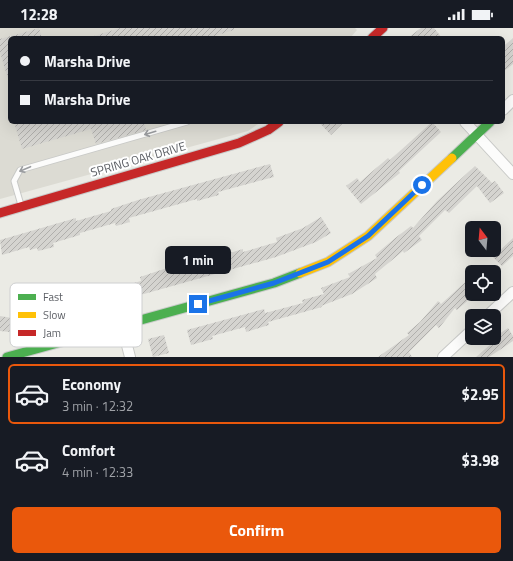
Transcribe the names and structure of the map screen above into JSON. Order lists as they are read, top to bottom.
{
  "streets": {
    "street": ["SPRING OAK DRIVE"]
  },
  "legend": ["Fast", "Slow", "Jam"],
  "north": "top",
  "page": {
    "status": "12:28",
    "banner": ["Marsha Drive", "Marsha Drive"],
    "bubble": "1 min",
    "list": [
      {
        "name": "Economy",
        "note": "3 min · 12:32",
        "value": "$2.95"
      },
      {
        "name": "Comfort",
        "note": "4 min · 12:33",
        "value": "$3.98"
      }
    ],
    "buttons": "Confirm"
  }
}
